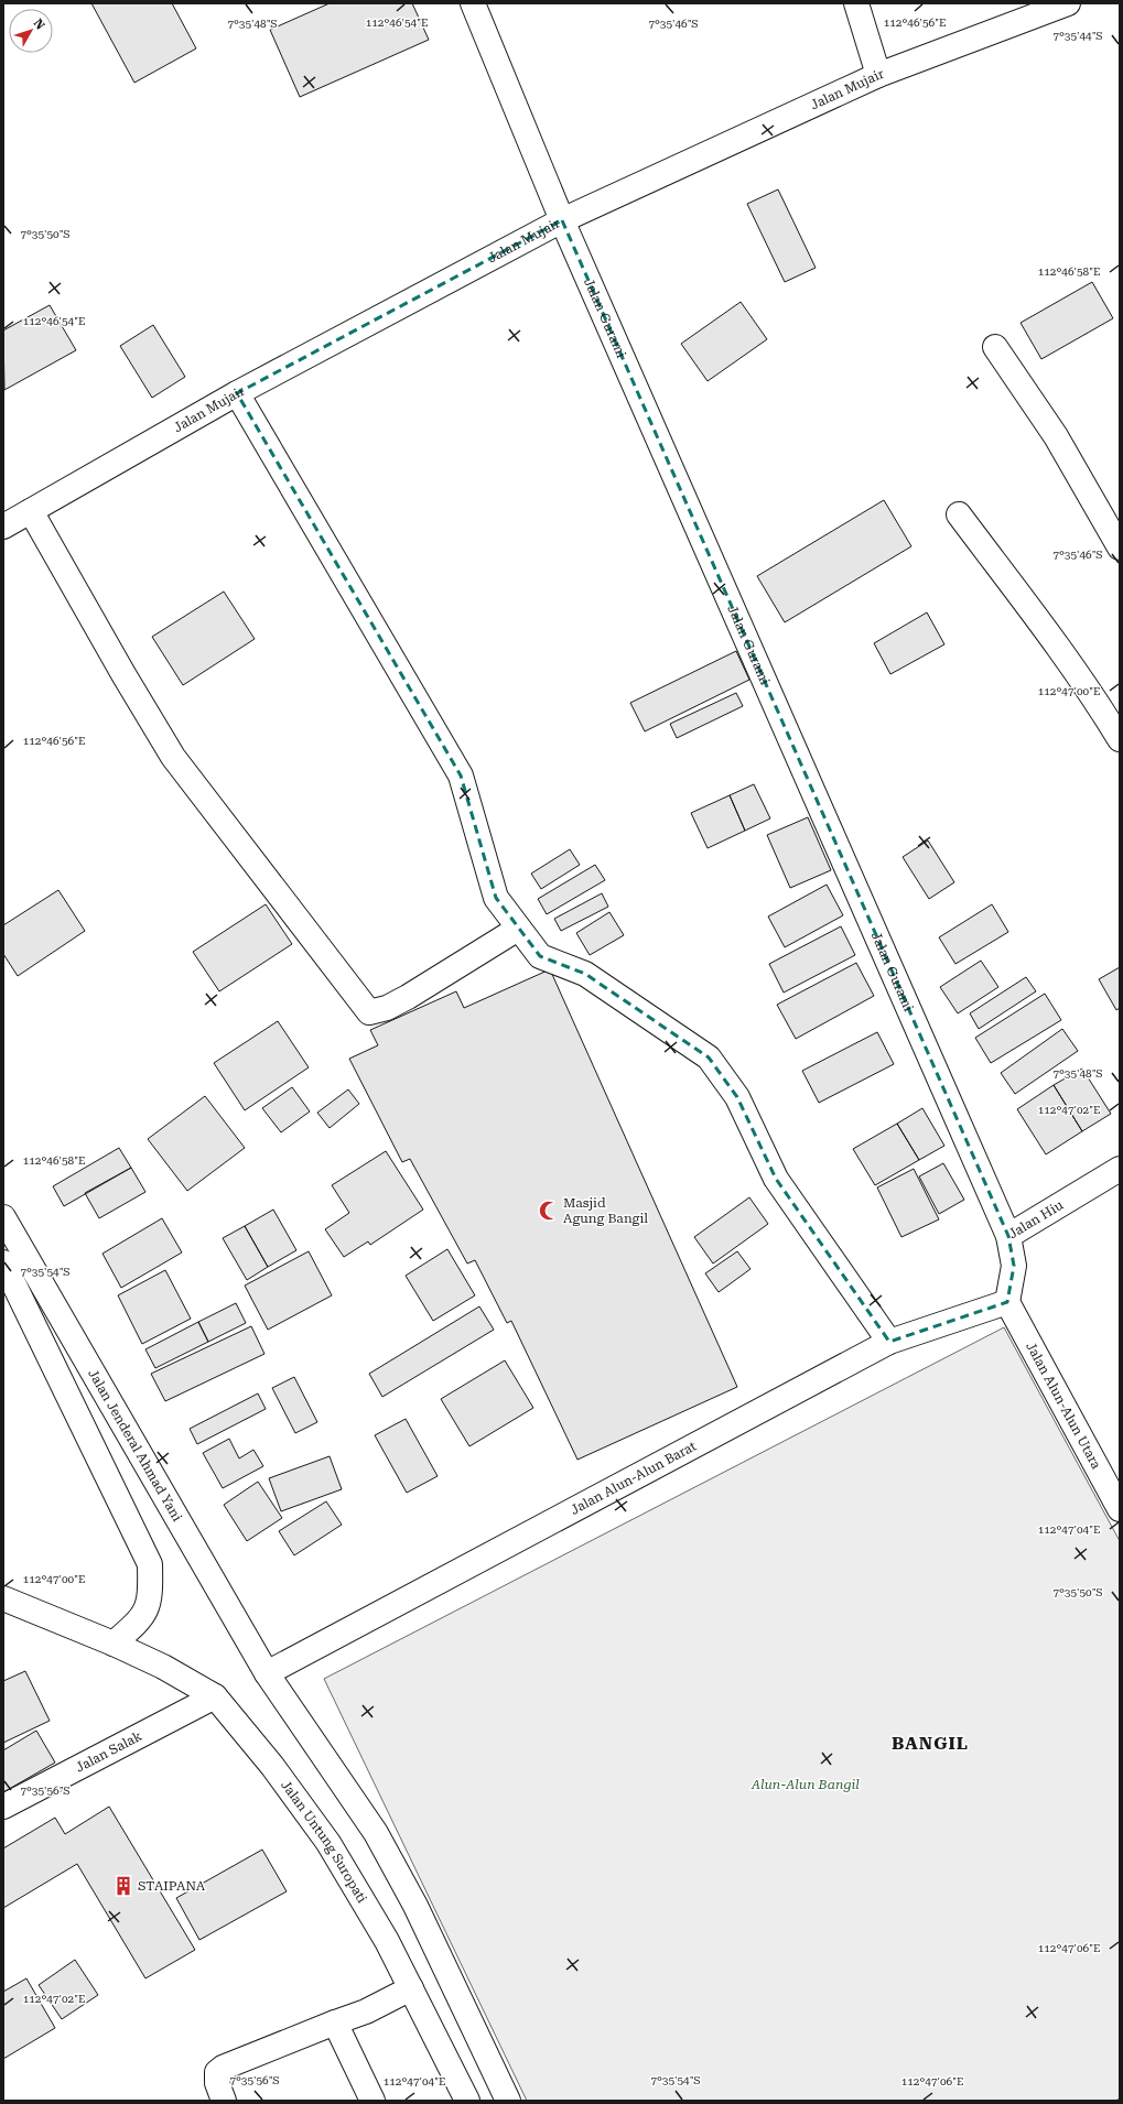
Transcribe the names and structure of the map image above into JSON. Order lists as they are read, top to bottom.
{
  "streets": {
    "main road": [
      "Jalan Mujair",
      "Jalan Gurami",
      "Jalan Hiu",
      "Jalan Alun-Alun Utara",
      "Jalan Jenderal Ahmad Yani",
      "Jalan Alun-Alun Barat",
      "Jalan Salak",
      "Jalan Untung Suropati"
    ]
  },
  "crossings": [
    ["Jalan Mujair", "Jalan Gurami"],
    ["Jalan Gurami", "Jalan Hiu"],
    ["Jalan Hiu", "Jalan Alun-Alun Utara"],
    ["Jalan Hiu", "Jalan Alun-Alun Barat"],
    ["Jalan Alun-Alun Utara", "Jalan Alun-Alun Barat"],
    ["Jalan Jenderal Ahmad Yani", "Jalan Alun-Alun Barat"],
    ["Jalan Salak", "Jalan Untung Suropati"]
  ],
  "districts": ["BANGIL"],
  "parks": ["Alun-Alun Bangil"],
  "places": {
    "mosque": ["Masjid Agung Bangil"],
    "building": ["STAIPANA"]
  },
  "north": "top right",
  "coordinates": [
    "112°46'54\"E",
    "112°46'56\"E",
    "7°35'48\"S",
    "7°35'46\"S",
    "7°35'44\"S",
    "7°35'50\"S",
    "112°46'58\"E",
    "112°47'00\"E",
    "112°47'02\"E",
    "7°35'54\"S",
    "112°47'04\"E",
    "7°35'56\"S",
    "112°47'06\"E"
  ]
}
